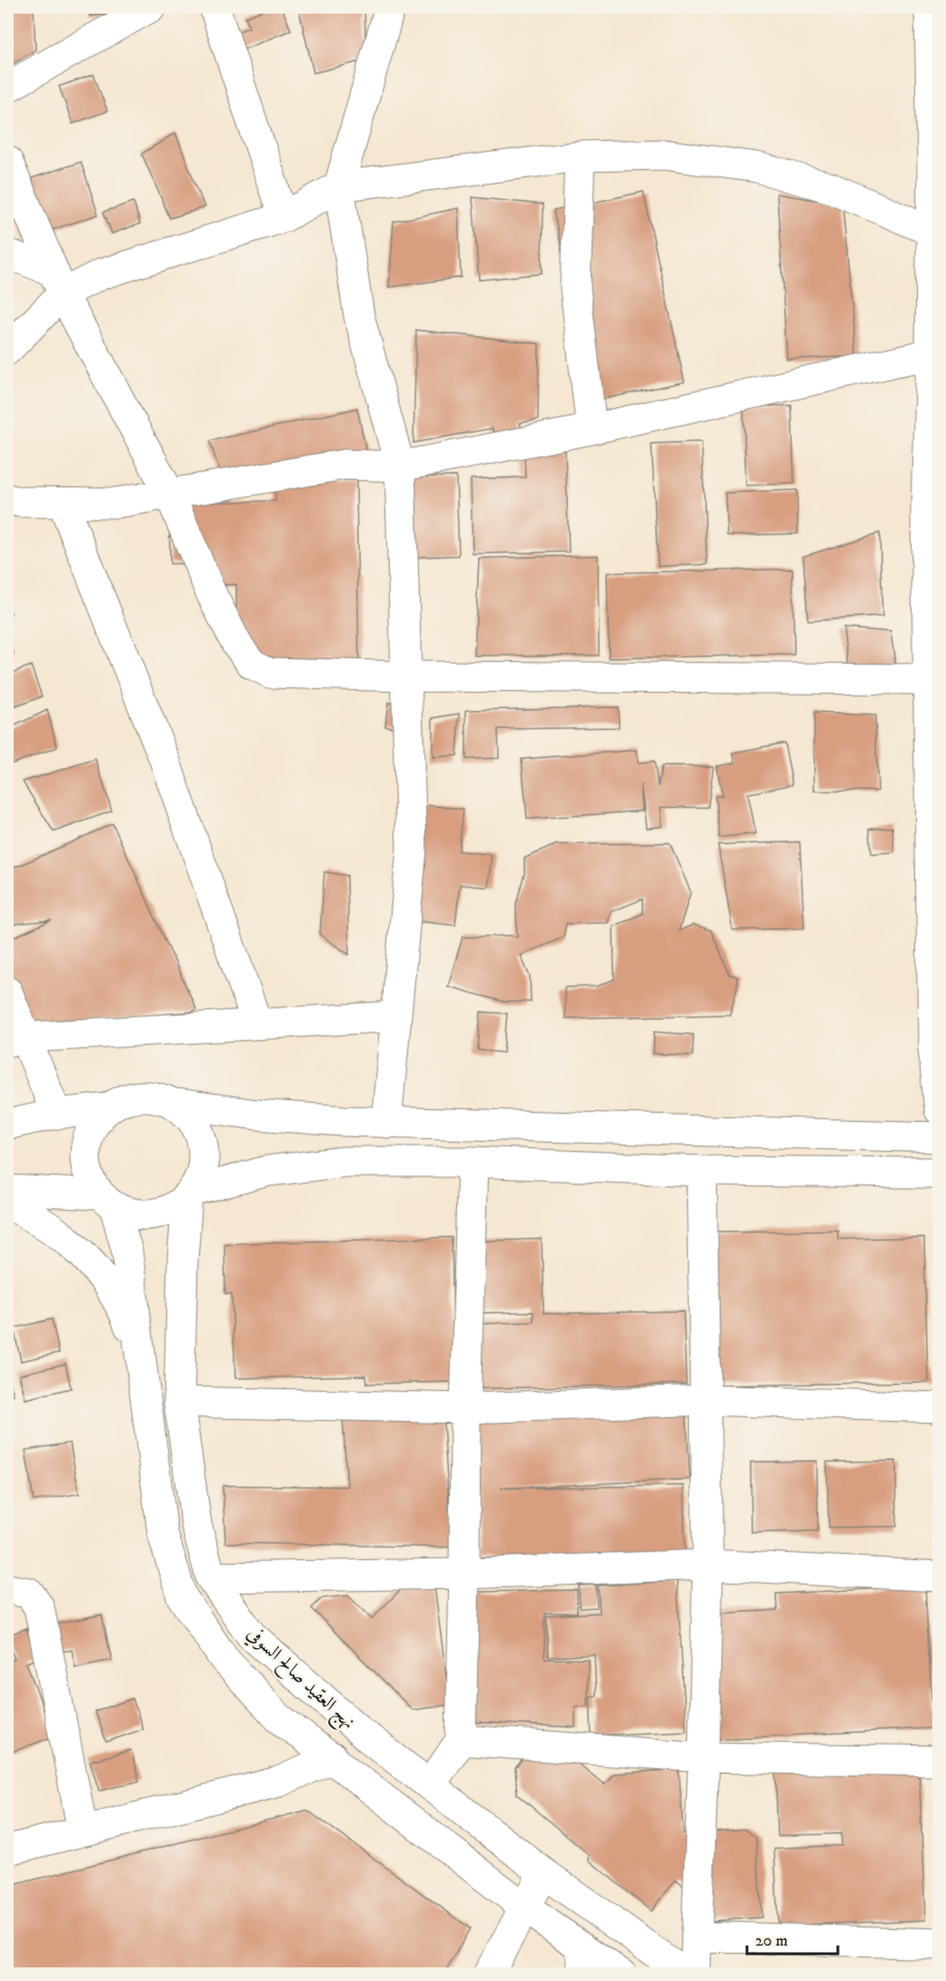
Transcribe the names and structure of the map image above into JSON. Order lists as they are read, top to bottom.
{
  "streets": {
    "street": ["نهج العقيد صالح السوفي"]
  },
  "scale_bar": "20 m"
}
